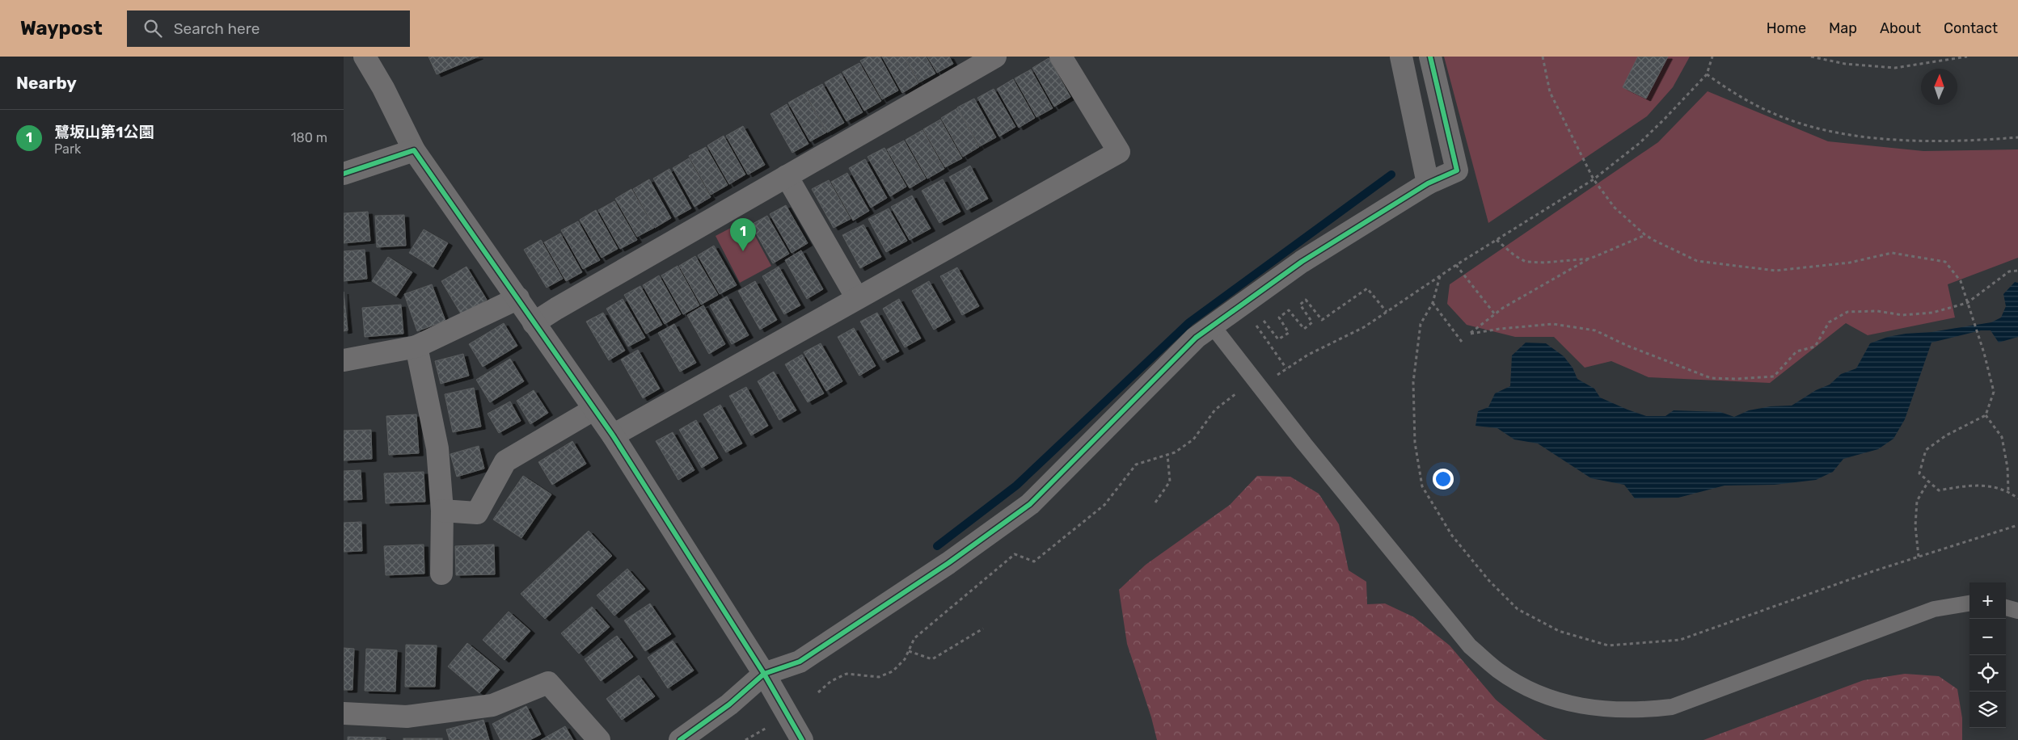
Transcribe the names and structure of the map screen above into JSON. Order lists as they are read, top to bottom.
{
  "north": "top",
  "page": {
    "header": "Waypost",
    "search": "Search here",
    "nav": [
      "Home",
      "Map",
      "About",
      "Contact"
    ],
    "heading": "Nearby",
    "list": [
      {
        "mark": "1",
        "name": "鷺坂山第1公園",
        "note": "Park",
        "value": "180 m"
      }
    ],
    "pins": "1",
    "map_buttons": ["+", "−"]
  }
}
